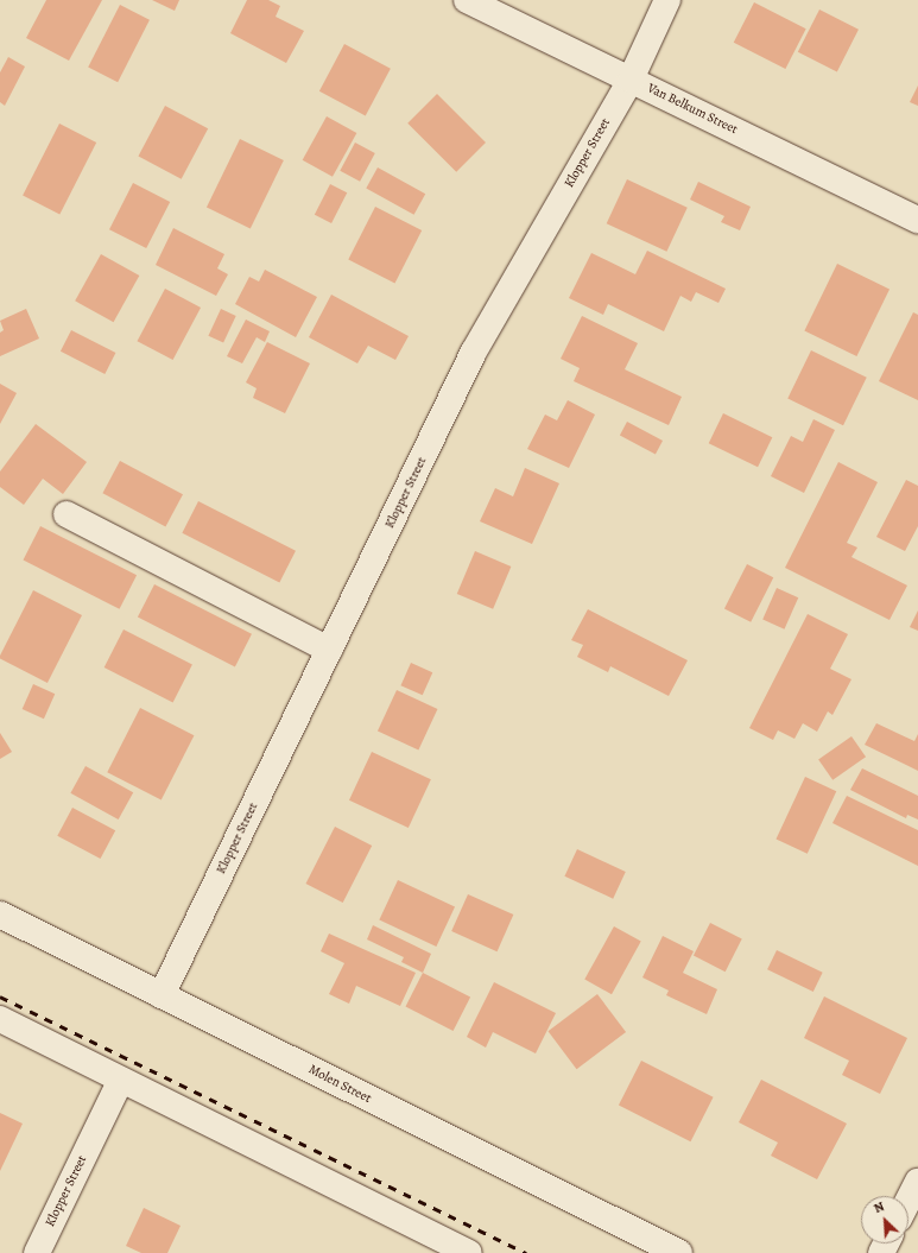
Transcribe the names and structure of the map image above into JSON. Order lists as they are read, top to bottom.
{
  "streets": {
    "street": ["Van Belkum Street", "Klopper Street", "Molen Street"]
  },
  "crossings": [
    ["Van Belkum Street", "Klopper Street"],
    ["Klopper Street", "Molen Street"]
  ],
  "north": "top left"
}
